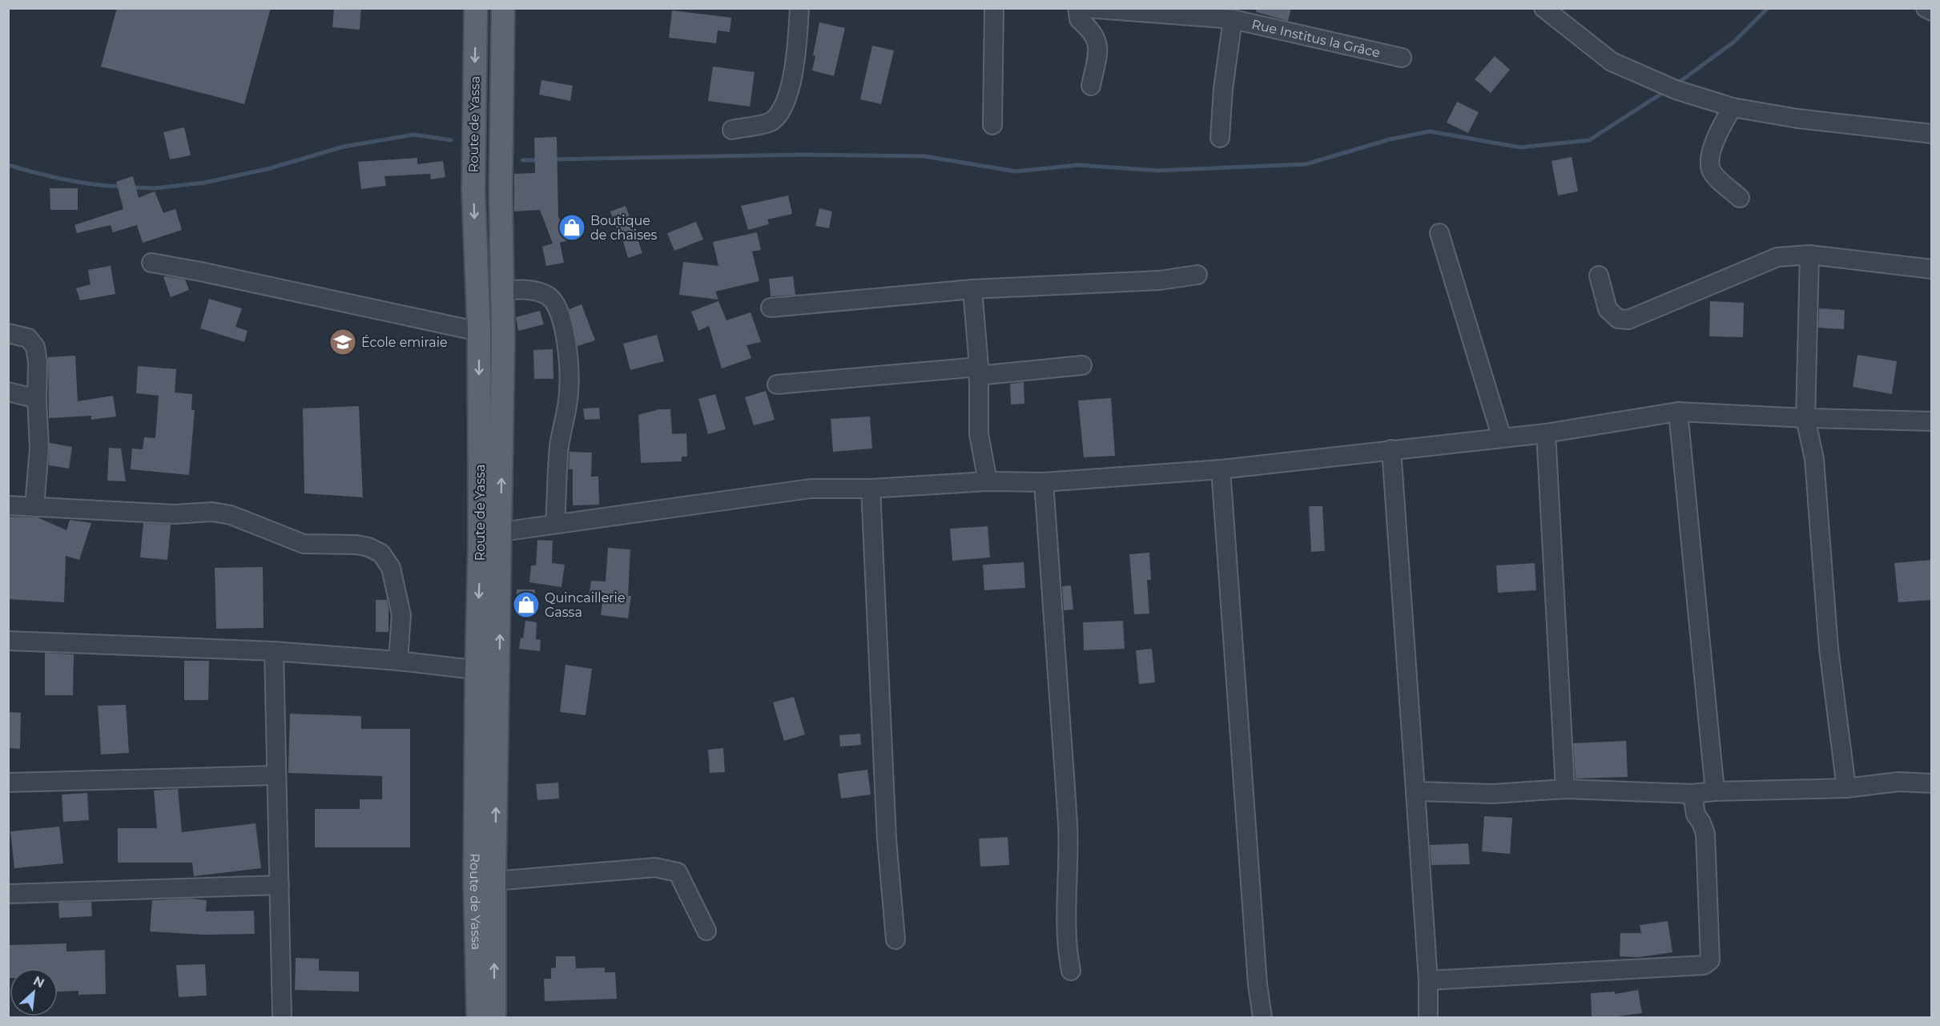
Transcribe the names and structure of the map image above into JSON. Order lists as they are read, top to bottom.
{
  "streets": {
    "main road": ["Route de Yassa"],
    "street": ["Rue Institus la Grâce"]
  },
  "places": {
    "shop": ["Boutique de chaises", "Quincaillerie Gassa"],
    "school or university": ["École emiraie"]
  },
  "north": "top right"
}
